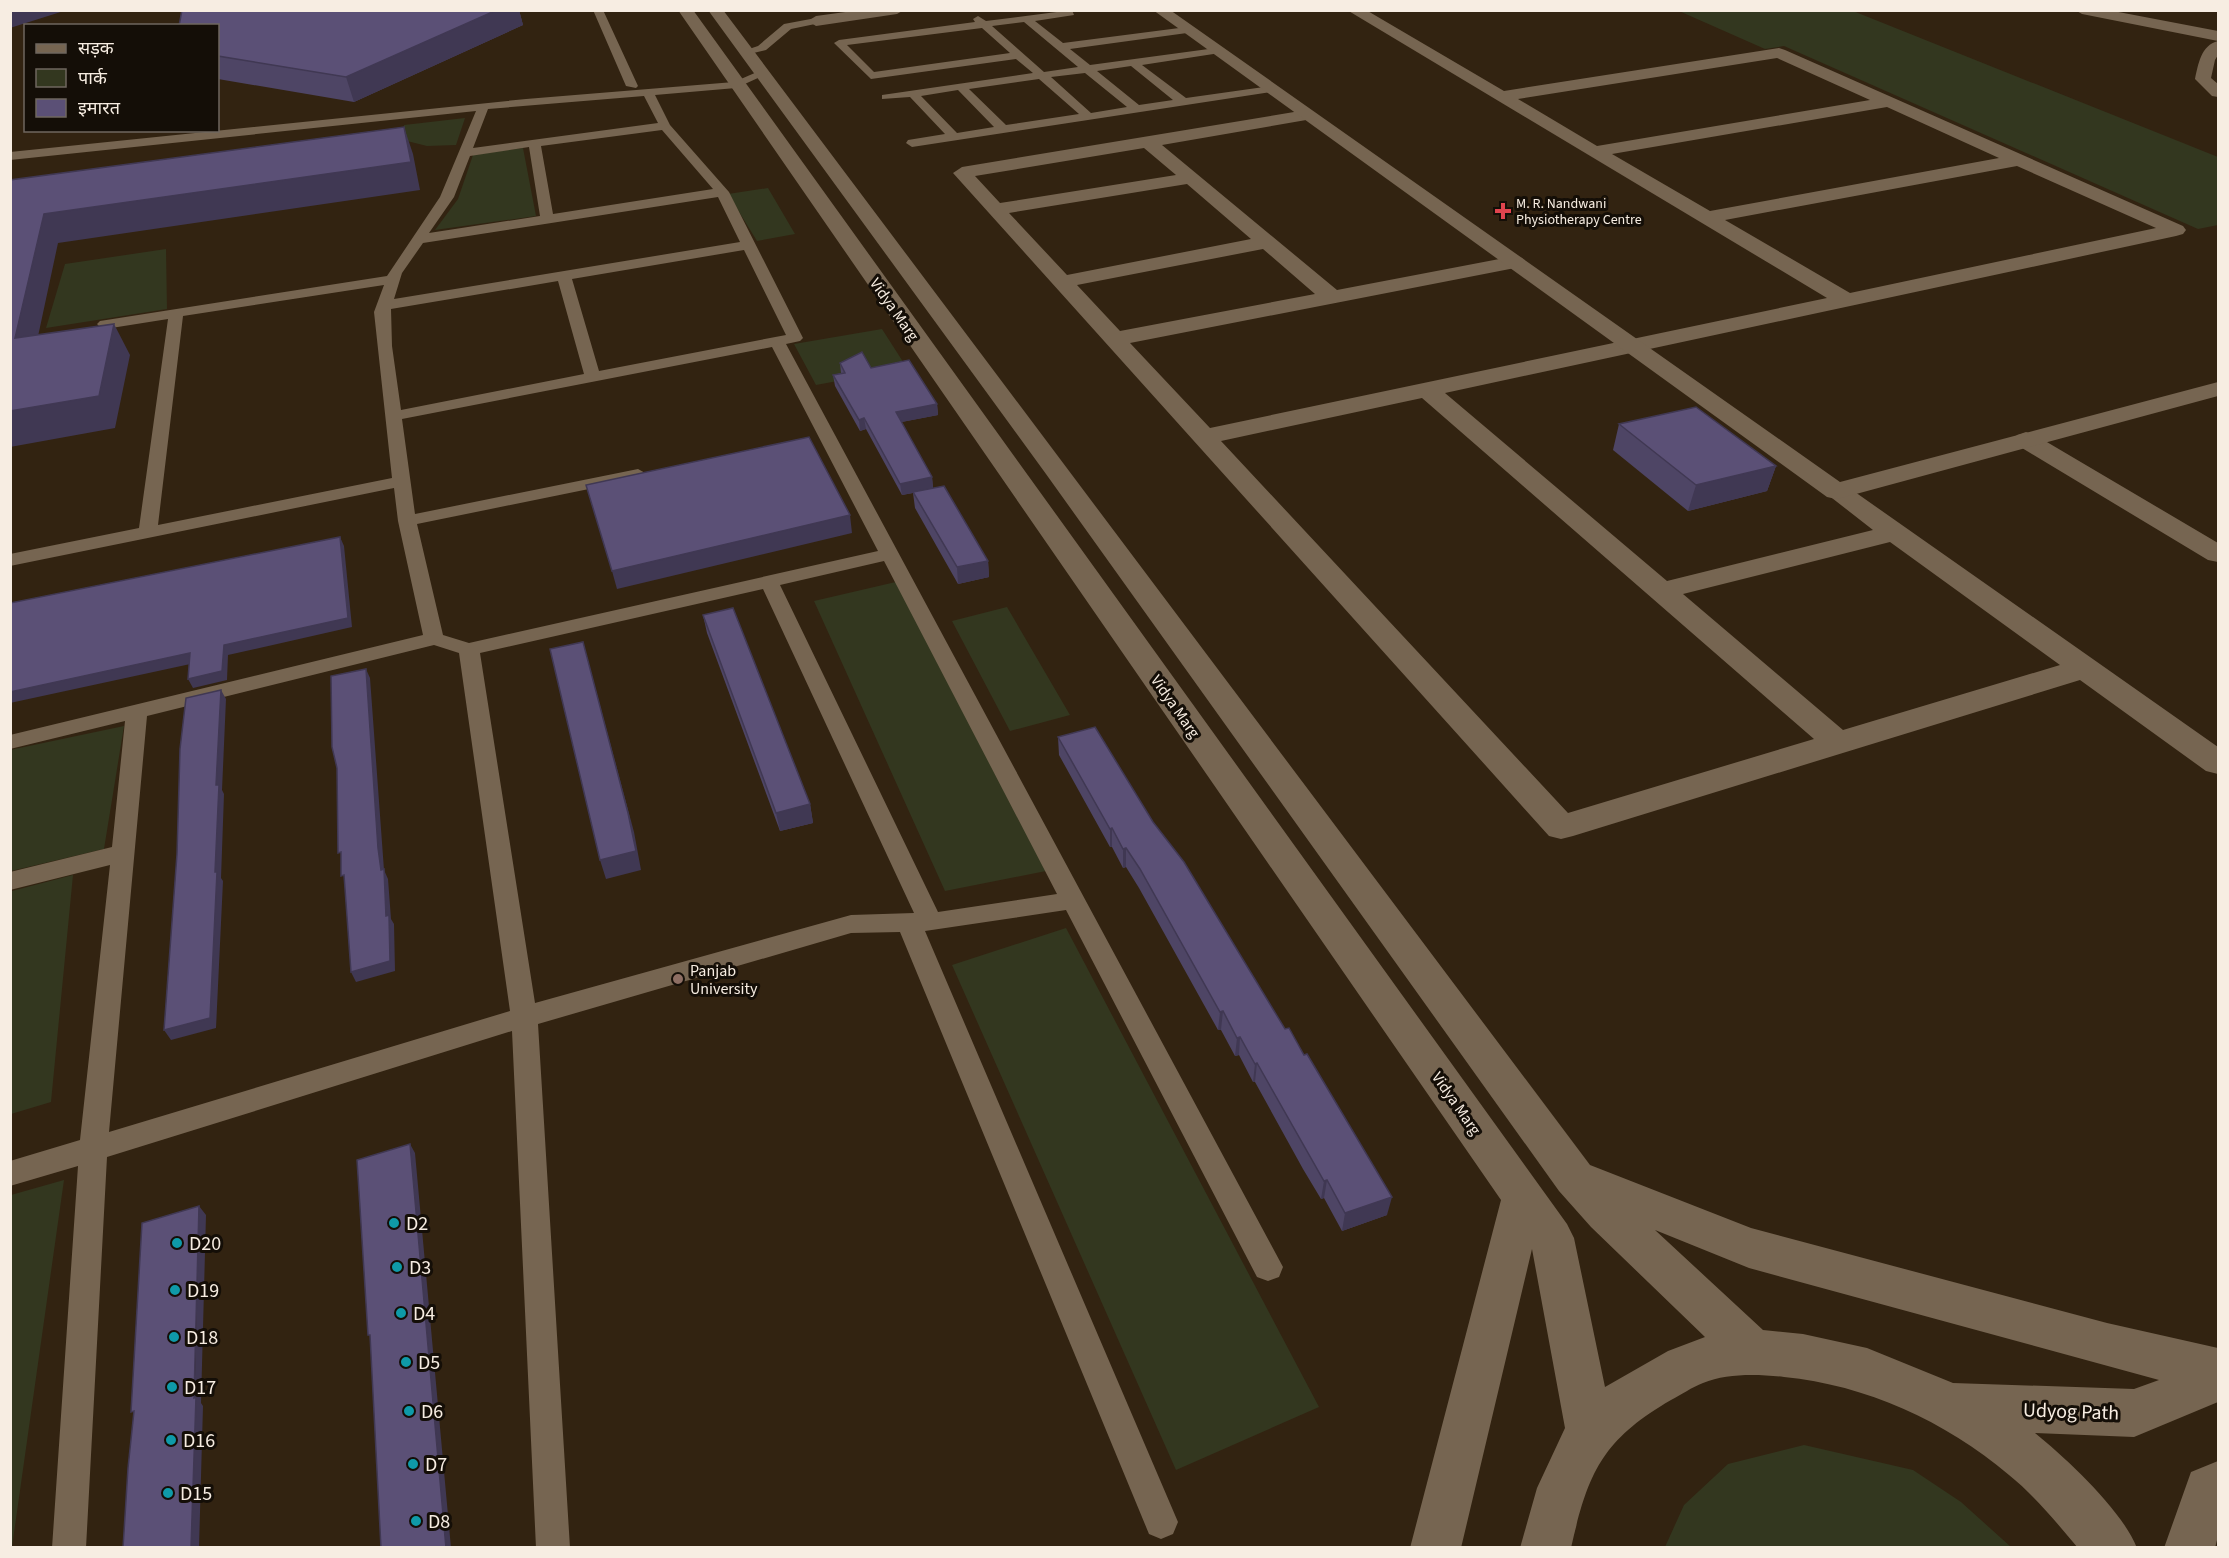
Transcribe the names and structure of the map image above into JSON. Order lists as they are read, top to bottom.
{
  "streets": {
    "street": ["Vidya Marg", "Udyog Path"]
  },
  "places": {
    "health": ["M. R. Nandwani Physiotherapy Centre"],
    "other": [
      "Panjab University",
      "D2",
      "D20",
      "D3",
      "D19",
      "D4",
      "D18",
      "D5",
      "D17",
      "D6",
      "D16",
      "D7",
      "D15",
      "D8"
    ]
  },
  "legend": ["सड़क", "पार्क", "इमारत"]
}
